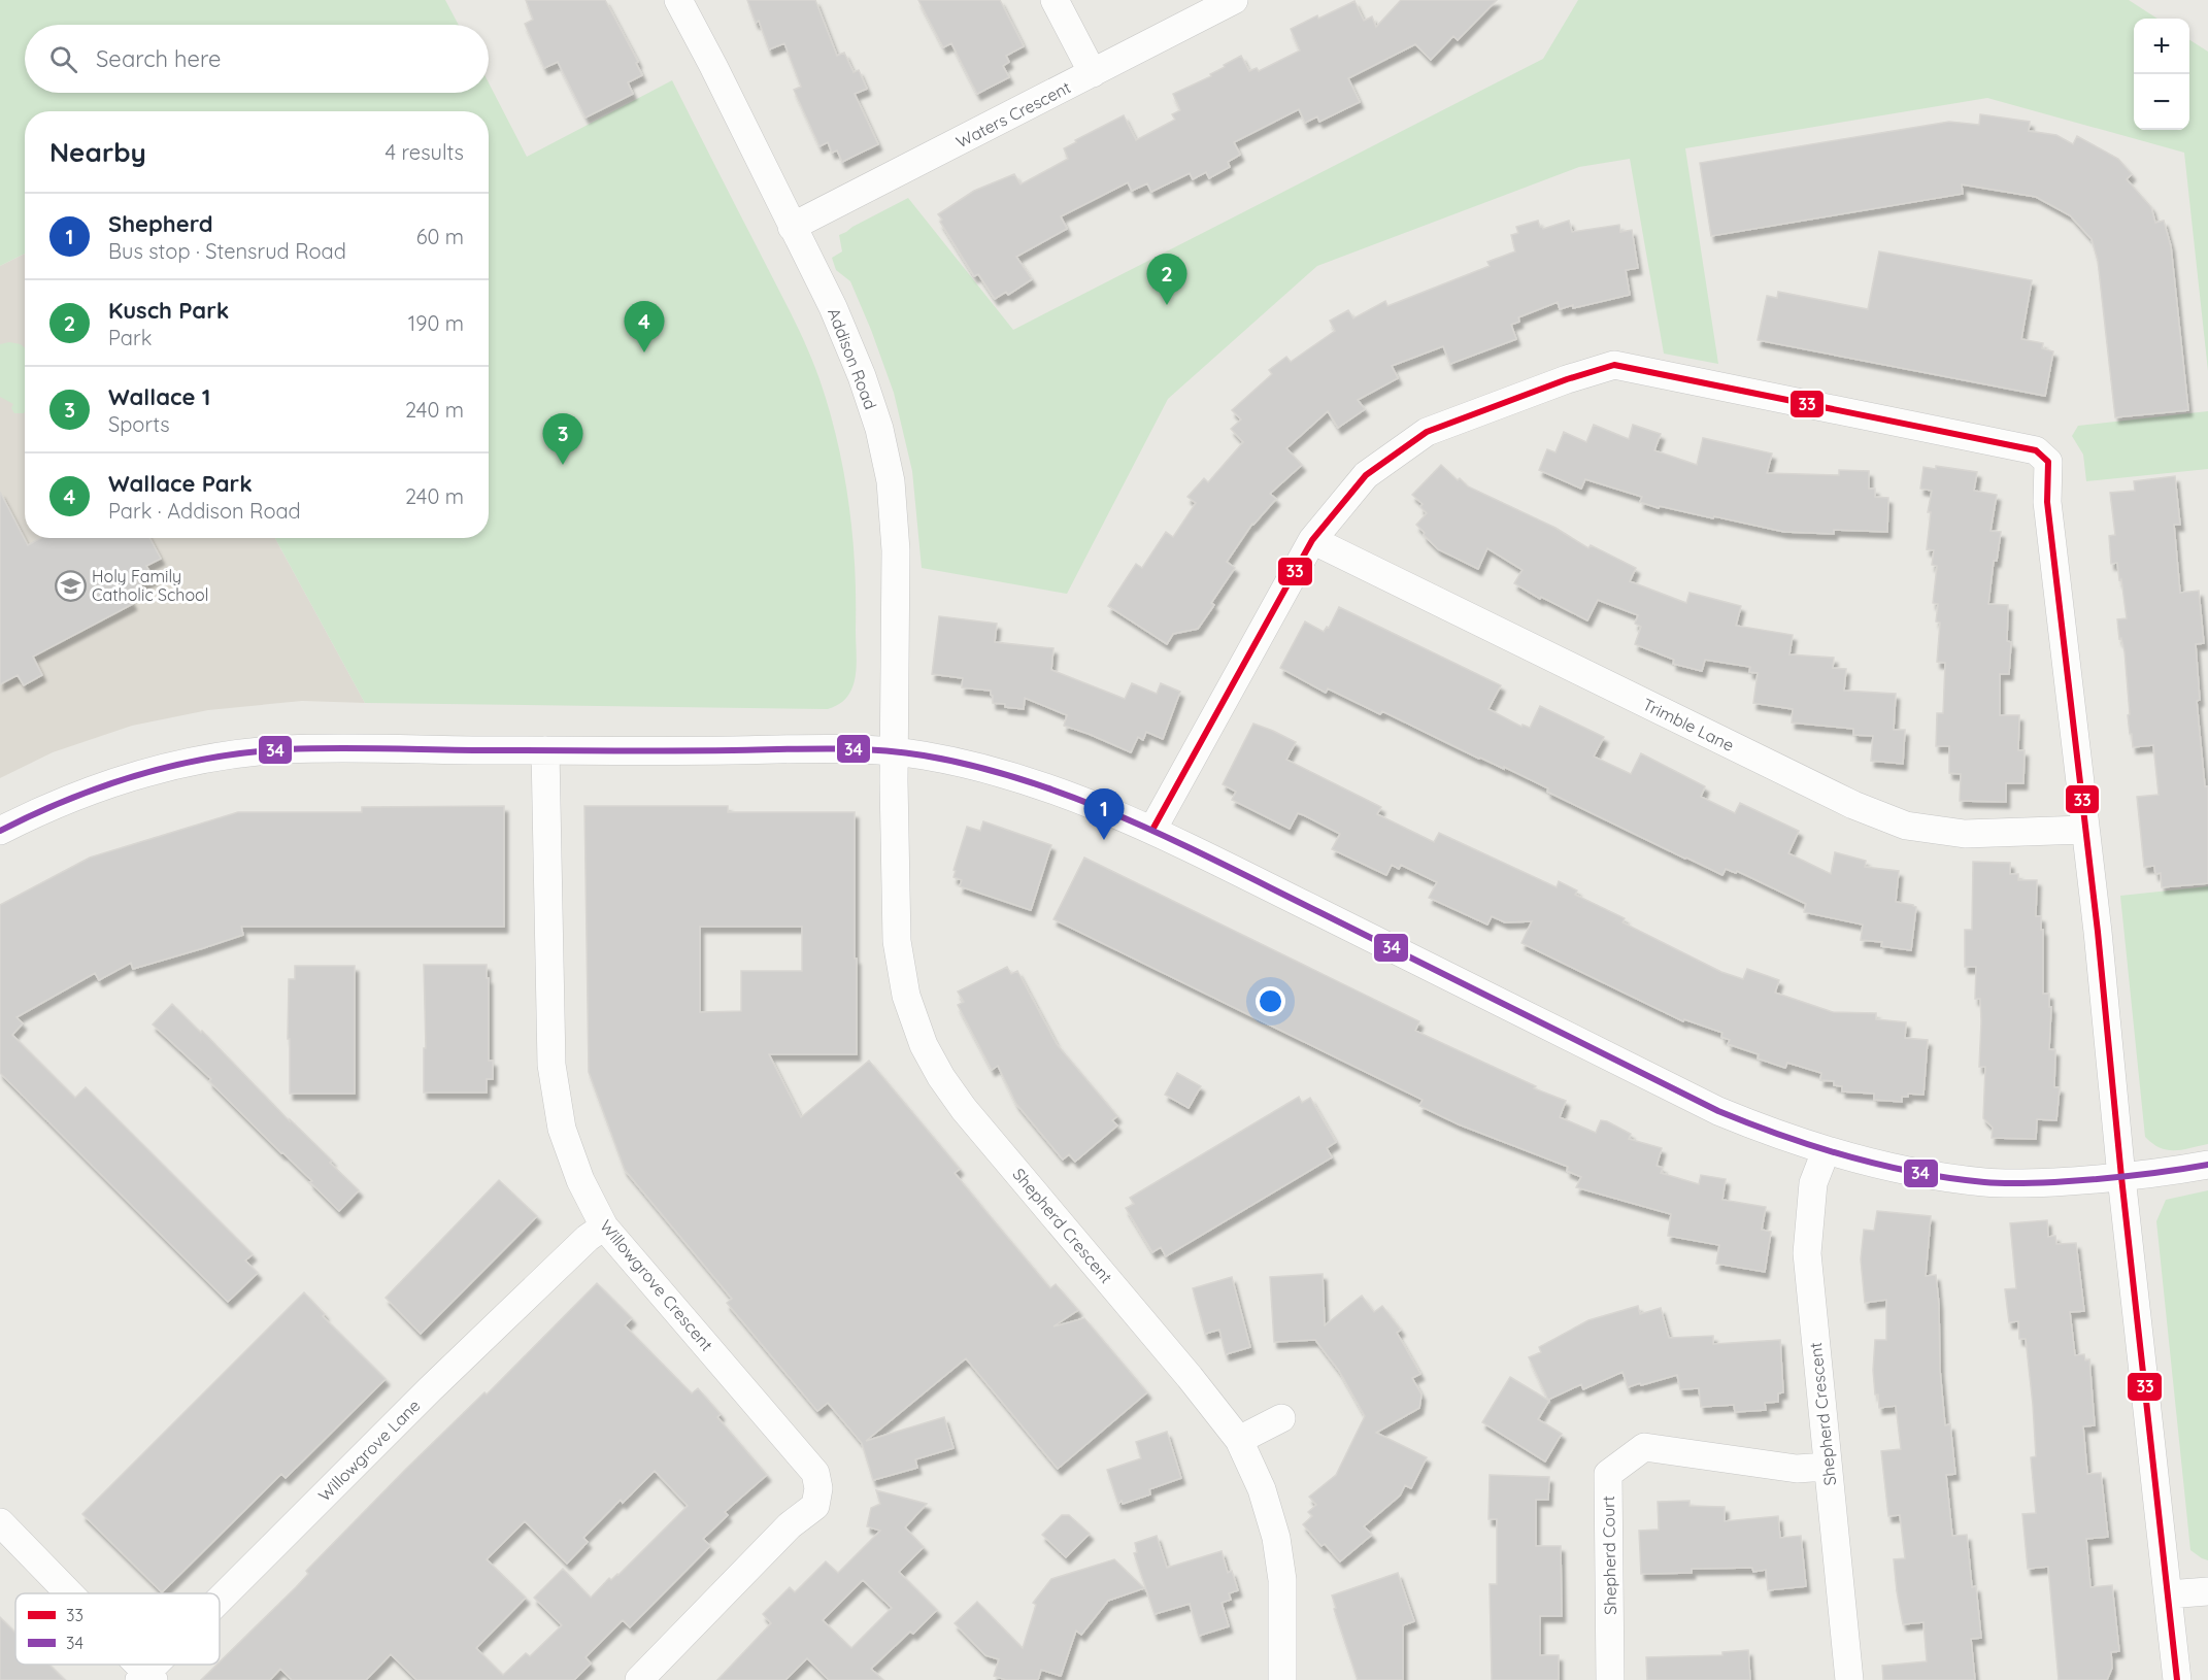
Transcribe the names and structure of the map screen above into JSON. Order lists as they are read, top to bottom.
{
  "streets": {
    "street": [
      "Waters Crescent",
      "Addison Road",
      "Trimble Lane",
      "Shepherd Crescent",
      "Willowgrove Crescent",
      "Willowgrove Lane",
      "Shepherd Court"
    ]
  },
  "crossings": [
    ["Waters Crescent", "Addison Road"],
    ["Addison Road", "Shepherd Crescent"],
    ["Shepherd Crescent", "Shepherd Court"],
    ["Willowgrove Crescent", "Willowgrove Lane"]
  ],
  "places": {
    "school or university": ["Holy Family Catholic School"]
  },
  "lines": ["transit line 33", "transit line 34"],
  "legend": ["33", "34"],
  "page": {
    "map_buttons": ["+", "−"],
    "search": "Search here",
    "heading": ["Nearby", "4 results"],
    "list": [
      {
        "mark": "1",
        "name": "Shepherd",
        "note": "Bus stop · Stensrud Road",
        "value": "60 m"
      },
      {
        "mark": "2",
        "name": "Kusch Park",
        "note": "Park",
        "value": "190 m"
      },
      {
        "mark": "3",
        "name": "Wallace 1",
        "note": "Sports",
        "value": "240 m"
      },
      {
        "mark": "4",
        "name": "Wallace Park",
        "note": "Park · Addison Road",
        "value": "240 m"
      }
    ],
    "pins": [
      "2",
      "4",
      "3",
      "1"
    ]
  }
}
